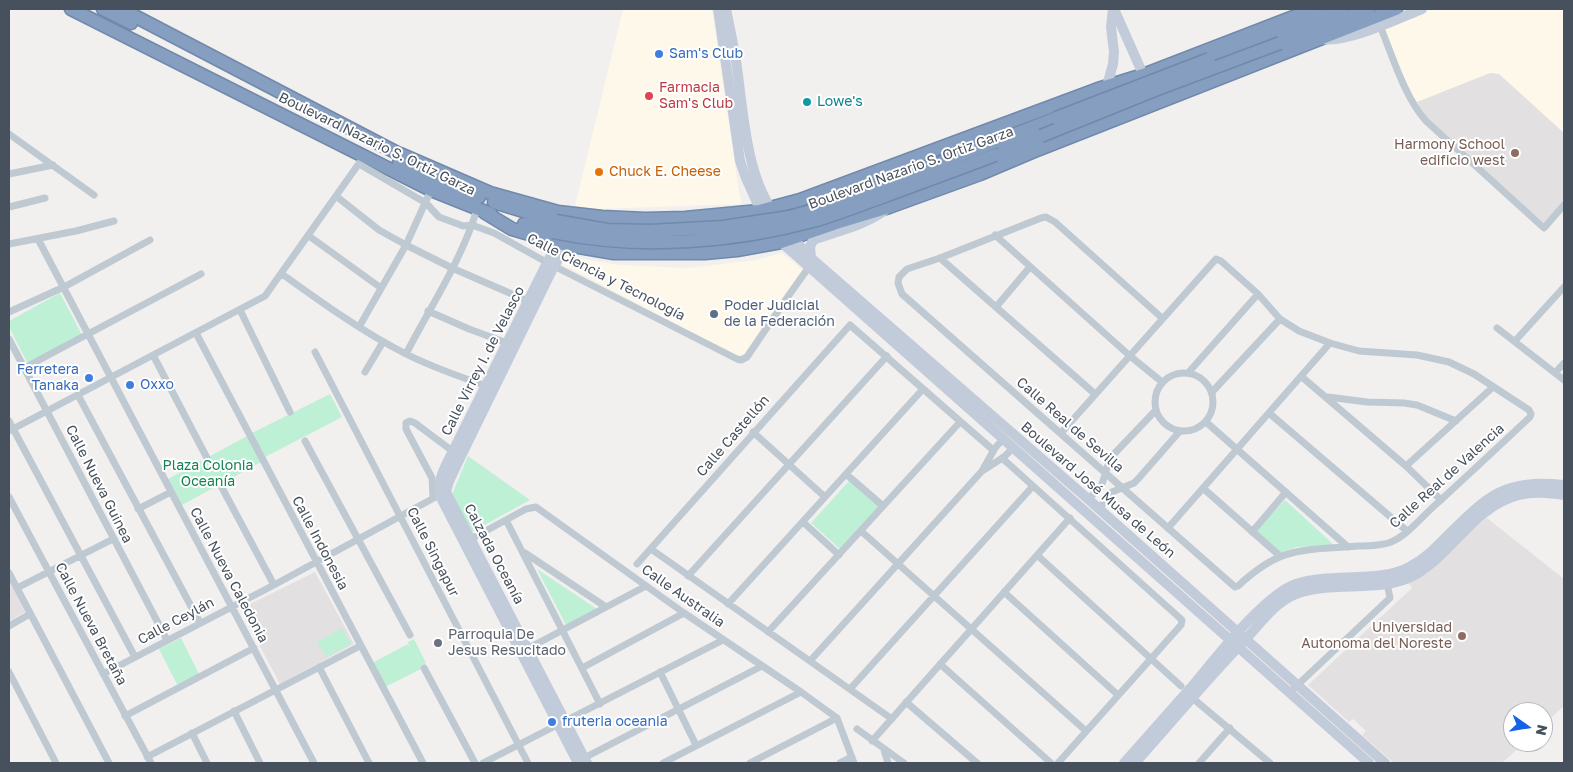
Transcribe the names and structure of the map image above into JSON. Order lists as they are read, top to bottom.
{
  "streets": {
    "highway": ["Boulevard Nazario S. Ortiz Garza"],
    "main road": ["Calle Virrey I. de Velasco", "Boulevard José Musa de León", "Calzada Oceanía"],
    "street": [
      "Calle Ciencia y Tecnología",
      "Calle Real de Sevilla",
      "Calle Castellón",
      "Calle Real de Valencia",
      "Calle Nueva Guinea",
      "Calle Indonesia",
      "Calle Singapur",
      "Calle Nueva Caledonia",
      "Calle Australia",
      "Calle Ceylán",
      "Calle Nueva Bretaña"
    ]
  },
  "crossings": [
    ["Boulevard Nazario S. Ortiz Garza", "Calle Ciencia y Tecnología"],
    ["Boulevard Nazario S. Ortiz Garza", "Calle Virrey I. de Velasco"],
    ["Calle Ciencia y Tecnología", "Calle Virrey I. de Velasco"],
    ["Calle Ciencia y Tecnología", "Boulevard José Musa de León"],
    ["Calle Virrey I. de Velasco", "Calzada Oceanía"],
    ["Calle Virrey I. de Velasco", "Calle Ceylán"],
    ["Calle Real de Sevilla", "Calle Real de Valencia"],
    ["Calle Nueva Guinea", "Calle Ceylán"],
    ["Calle Indonesia", "Calle Ceylán"],
    ["Calle Singapur", "Calle Ceylán"],
    ["Calzada Oceanía", "Calle Australia"],
    ["Calzada Oceanía", "Calle Ceylán"],
    ["Calle Nueva Caledonia", "Calle Ceylán"],
    ["Calle Ceylán", "Calle Nueva Bretaña"]
  ],
  "parks": ["Plaza Colonia Oceanía"],
  "places": [
    "Sam's Club",
    "Farmacia Sam's Club",
    "Lowe's",
    "Harmony School edificio west",
    "Chuck E. Cheese",
    "Poder Judicial de la Federación",
    "Ferretera Tanaka",
    "Oxxo",
    "Universidad Autonoma del Noreste",
    "Parroquia De Jesus Resucitado",
    "fruteria oceania"
  ],
  "north": "right"
}
